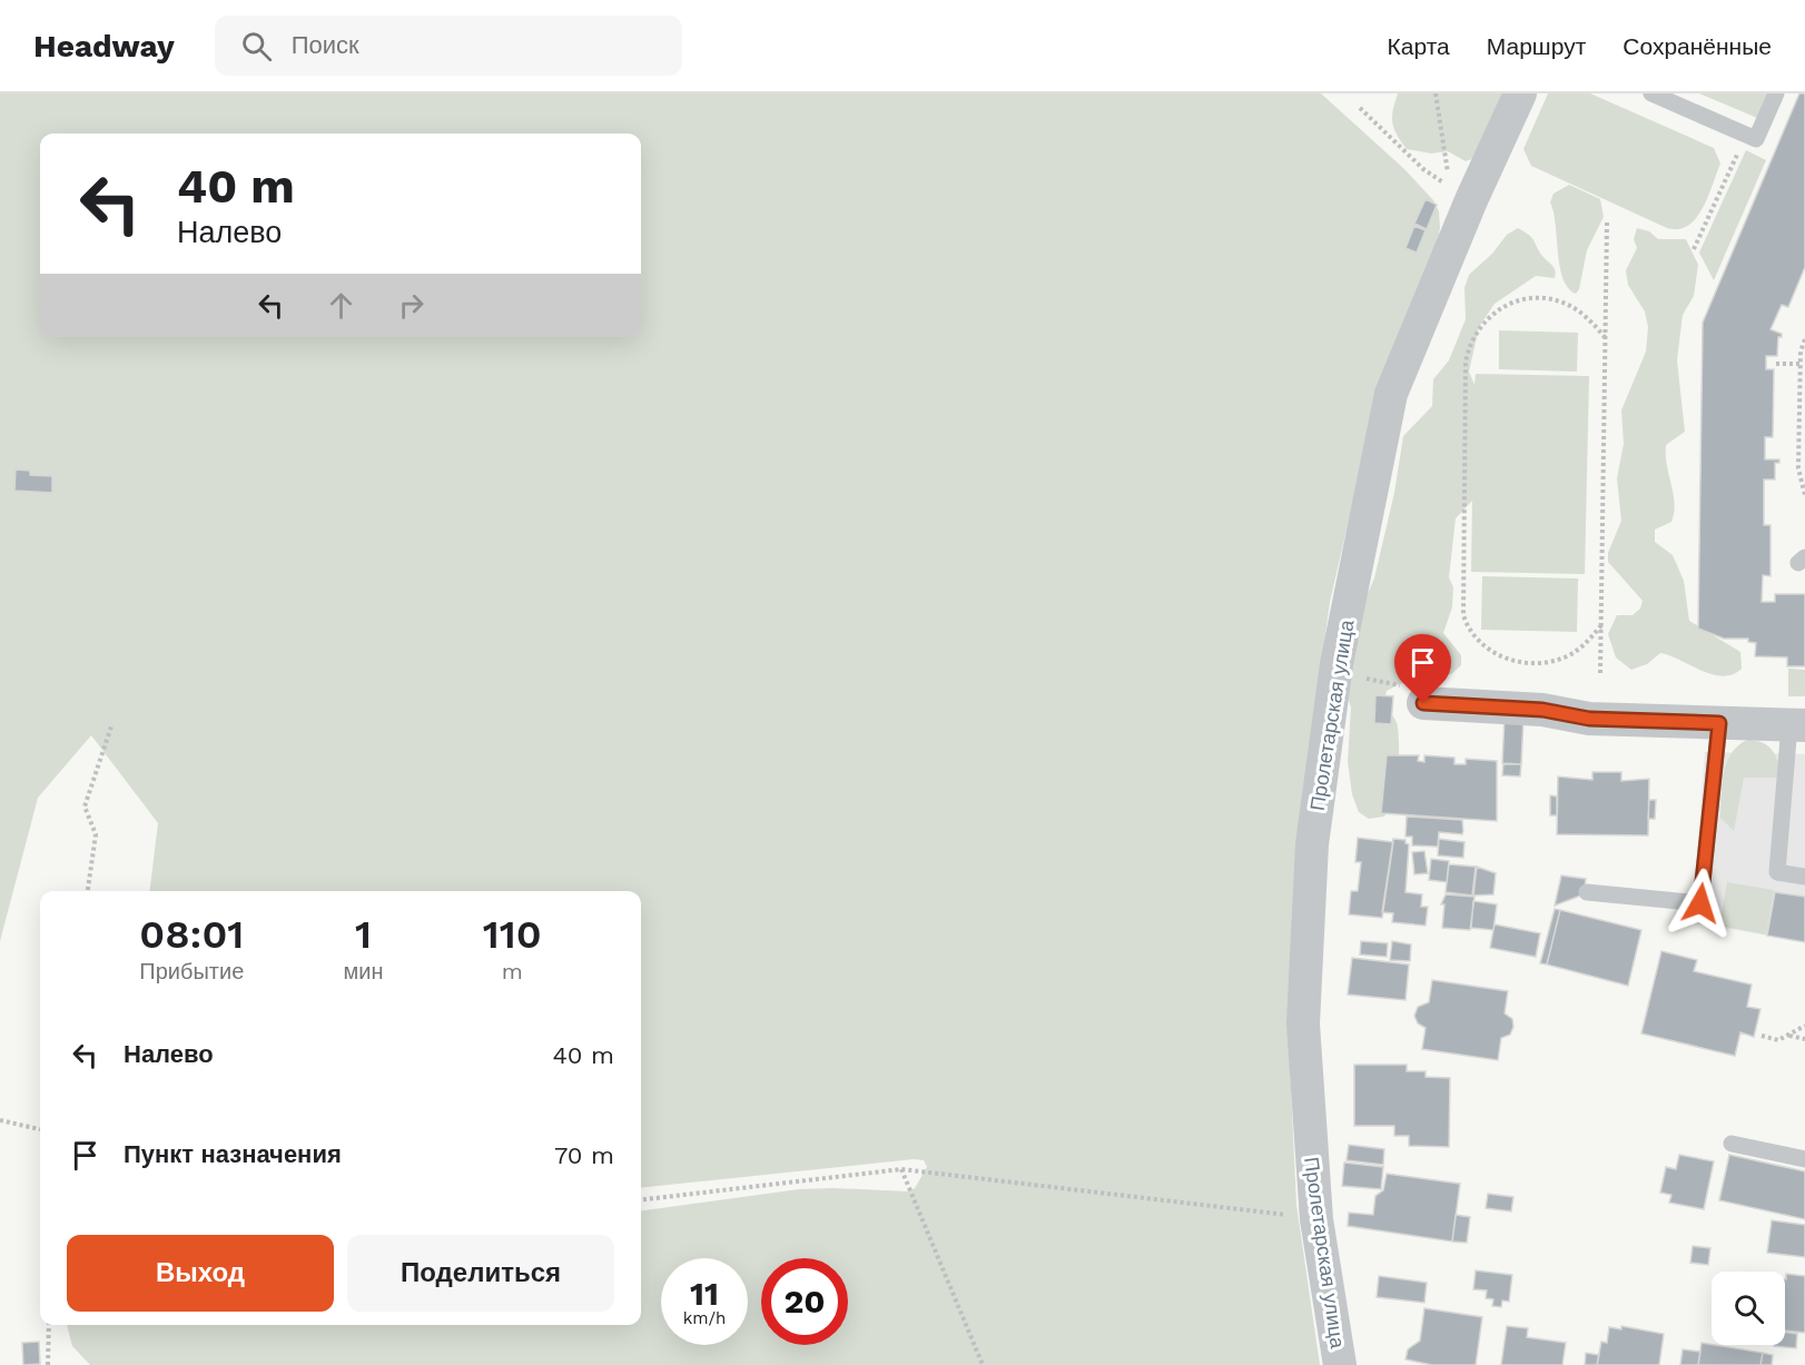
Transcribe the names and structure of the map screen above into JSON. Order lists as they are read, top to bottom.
{
  "streets": {
    "street": ["Пролетарская улица"]
  },
  "page": {
    "header": "Headway",
    "search": "Поиск",
    "nav": ["Карта", "Маршрут", "Сохранённые"],
    "turn": ["40 m", "Налево"],
    "eta": [
      "08:01",
      "Прибытие",
      "1",
      "мин",
      "110",
      "m"
    ],
    "list": [
      {
        "name": "Налево",
        "value": "40 m"
      },
      {
        "name": "Пункт назначения",
        "value": "70 m"
      }
    ],
    "buttons": ["Выход", "Поделиться"],
    "speed": "11 km/h",
    "limit": "20"
  }
}
